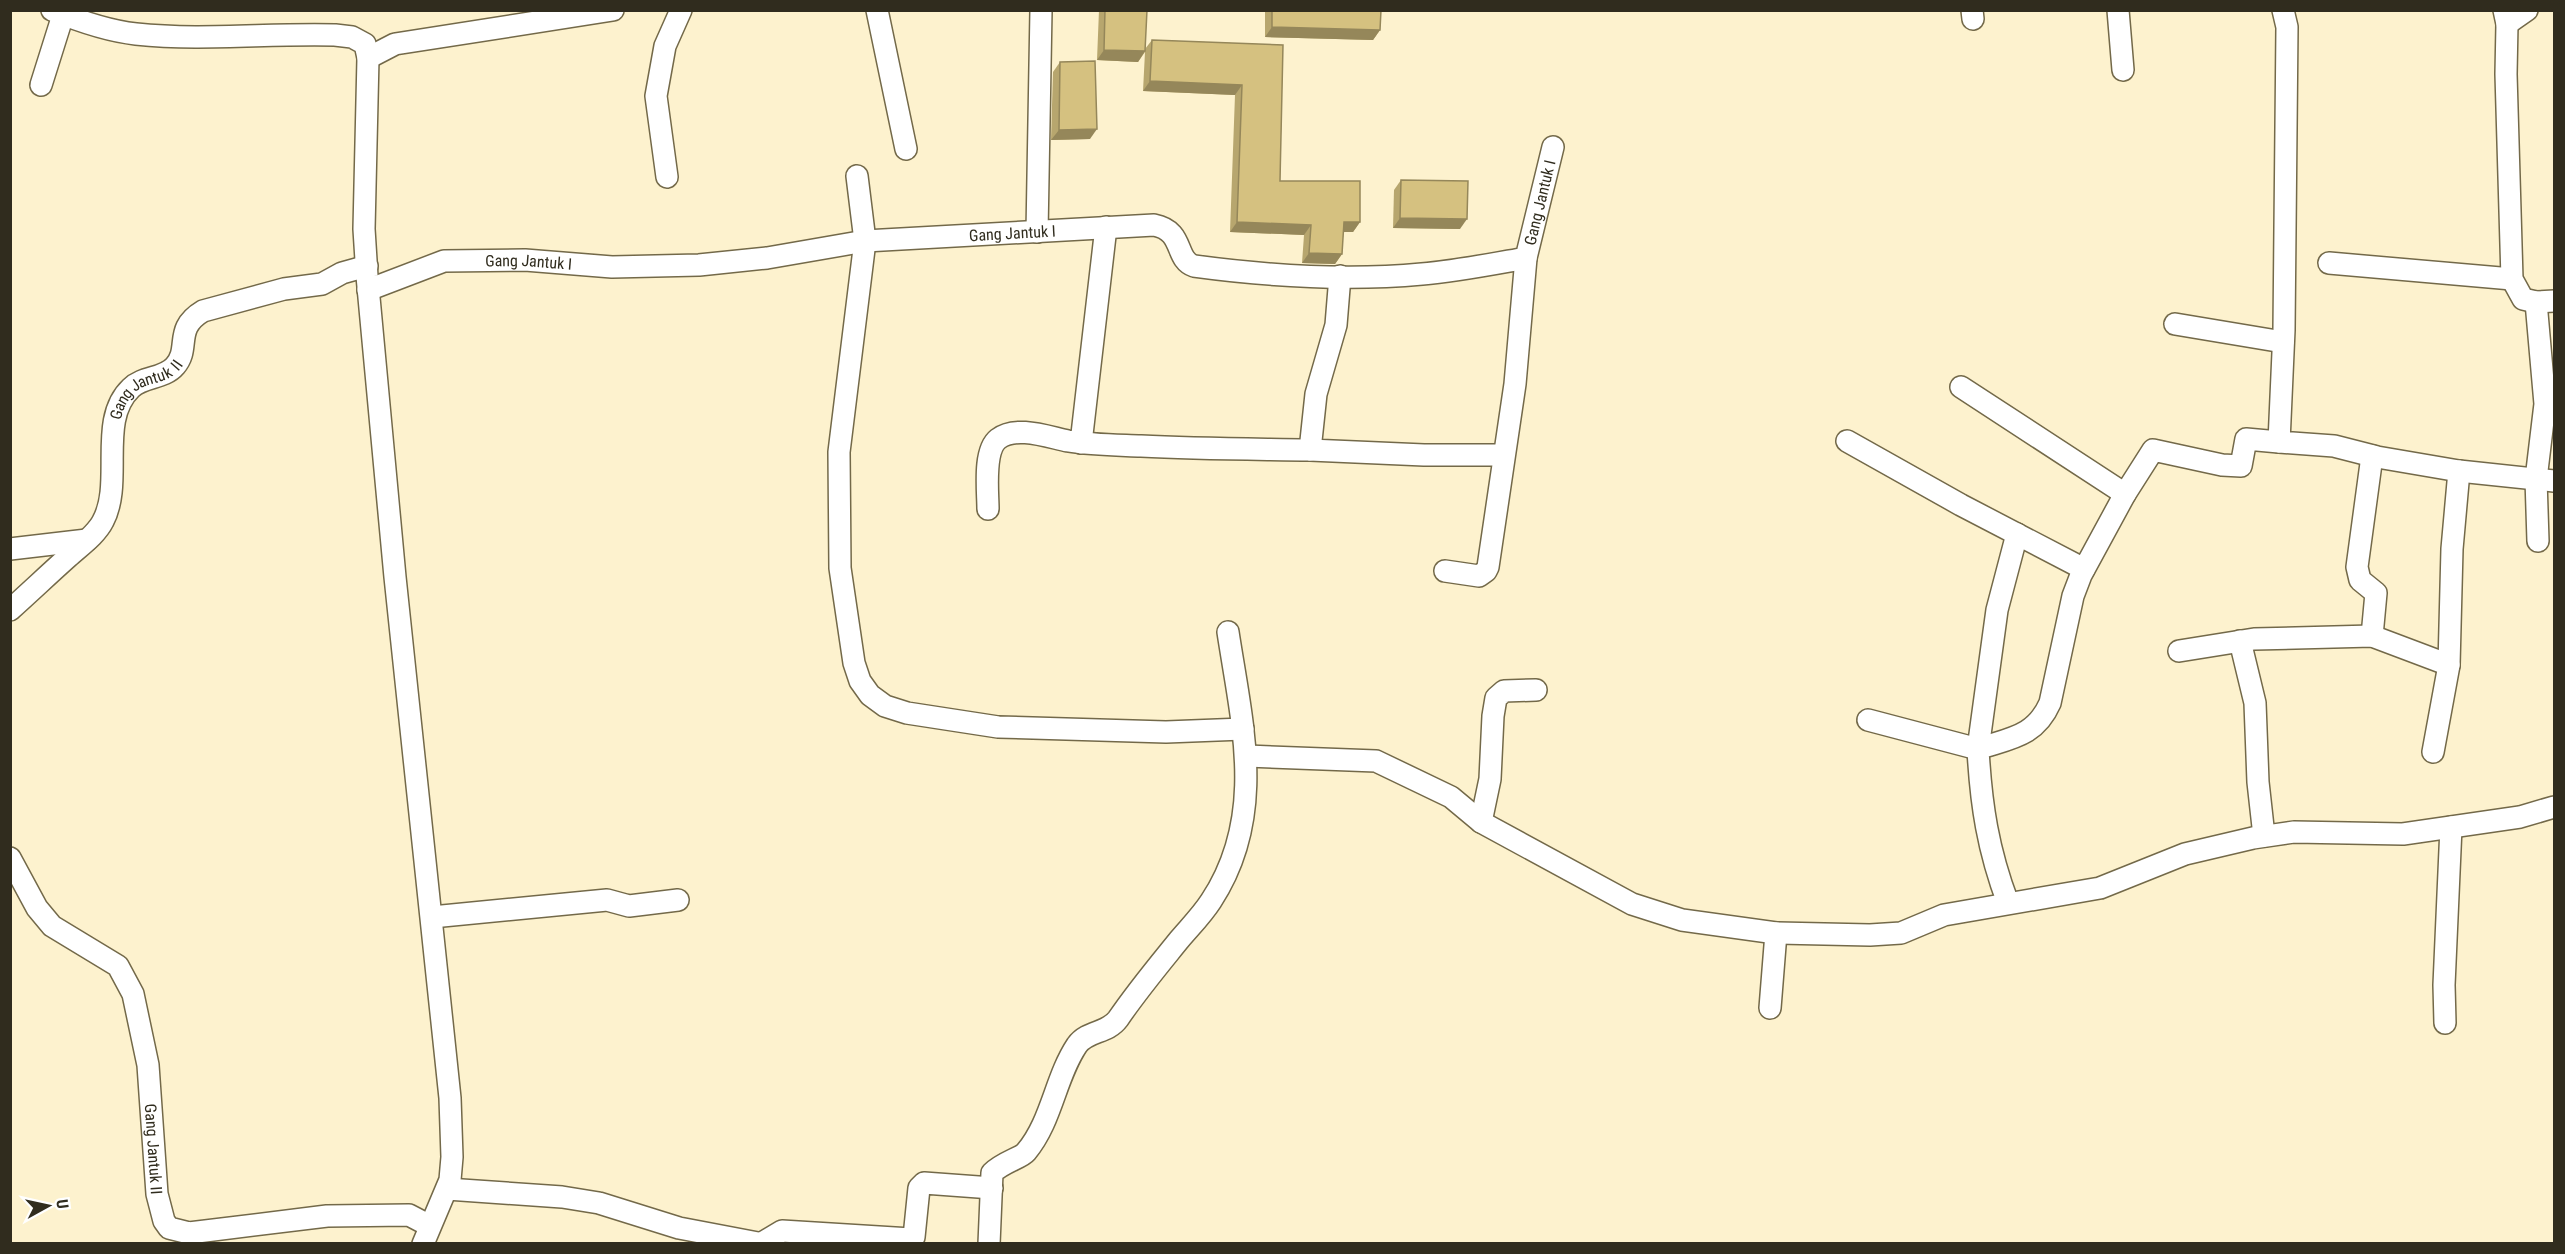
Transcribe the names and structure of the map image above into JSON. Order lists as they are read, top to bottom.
{
  "streets": {
    "street": ["Gang Jantuk I", "Gang Jantuk II"]
  },
  "north": "right"
}
